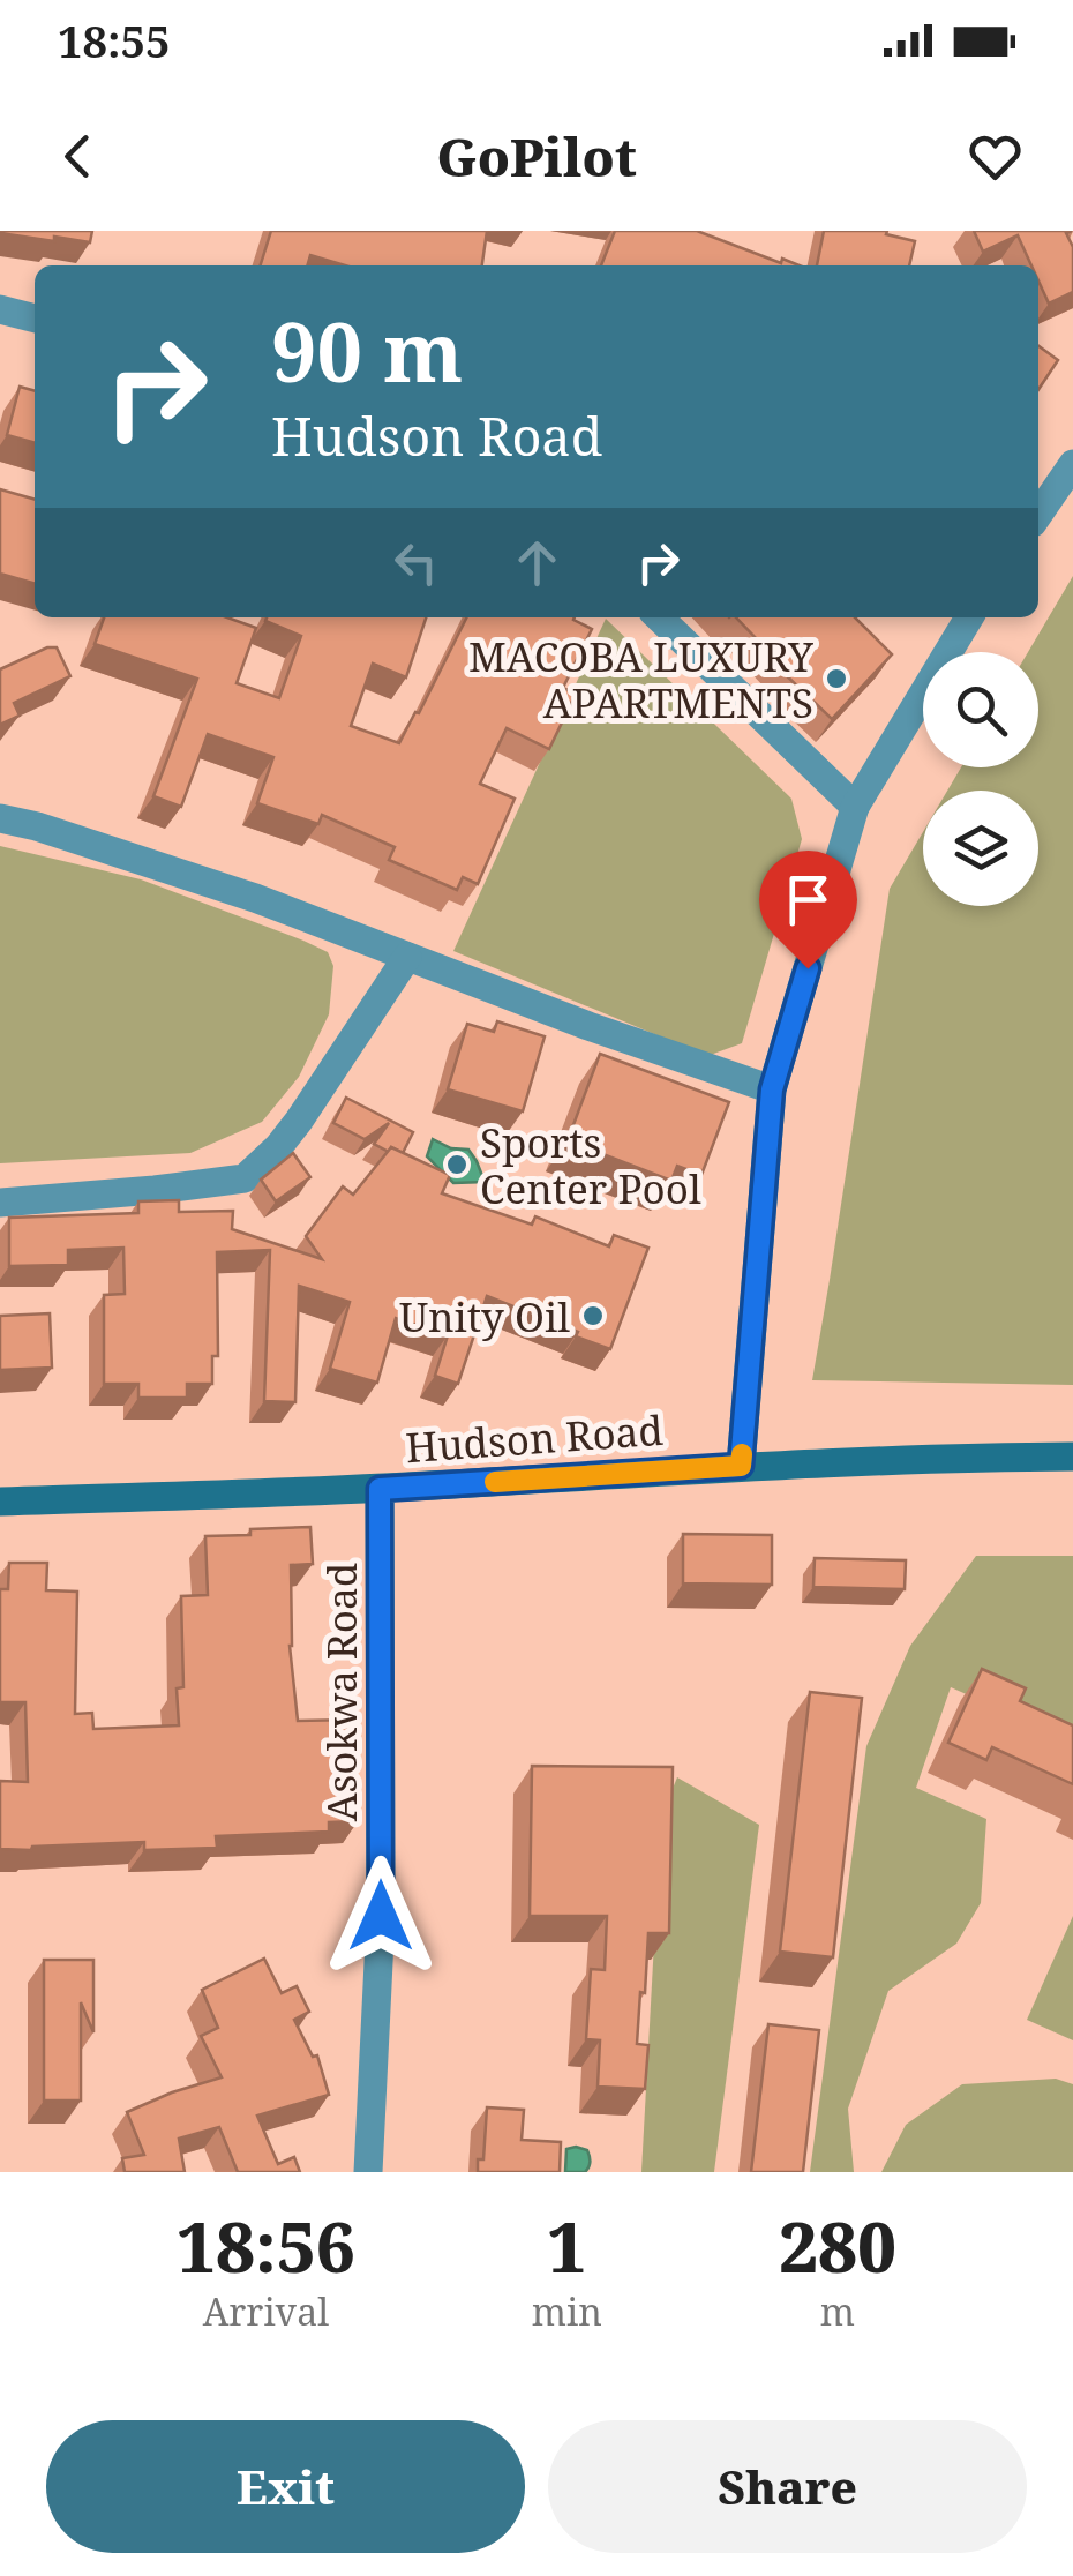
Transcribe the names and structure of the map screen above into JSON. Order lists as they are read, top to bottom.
{
  "streets": {
    "street": ["Hudson Road", "Asokwa Road"]
  },
  "crossings": [
    ["Hudson Road", "Asokwa Road"]
  ],
  "places": ["MACOBA LUXURY APARTMENTS", "Sports Center Pool", "Unity Oil"],
  "page": {
    "status": "18:55",
    "header": "GoPilot",
    "turn": ["90 m", "Hudson Road"],
    "eta": [
      "18:56",
      "Arrival",
      "1",
      "min",
      "280",
      "m"
    ],
    "buttons": ["Exit", "Share"]
  }
}
